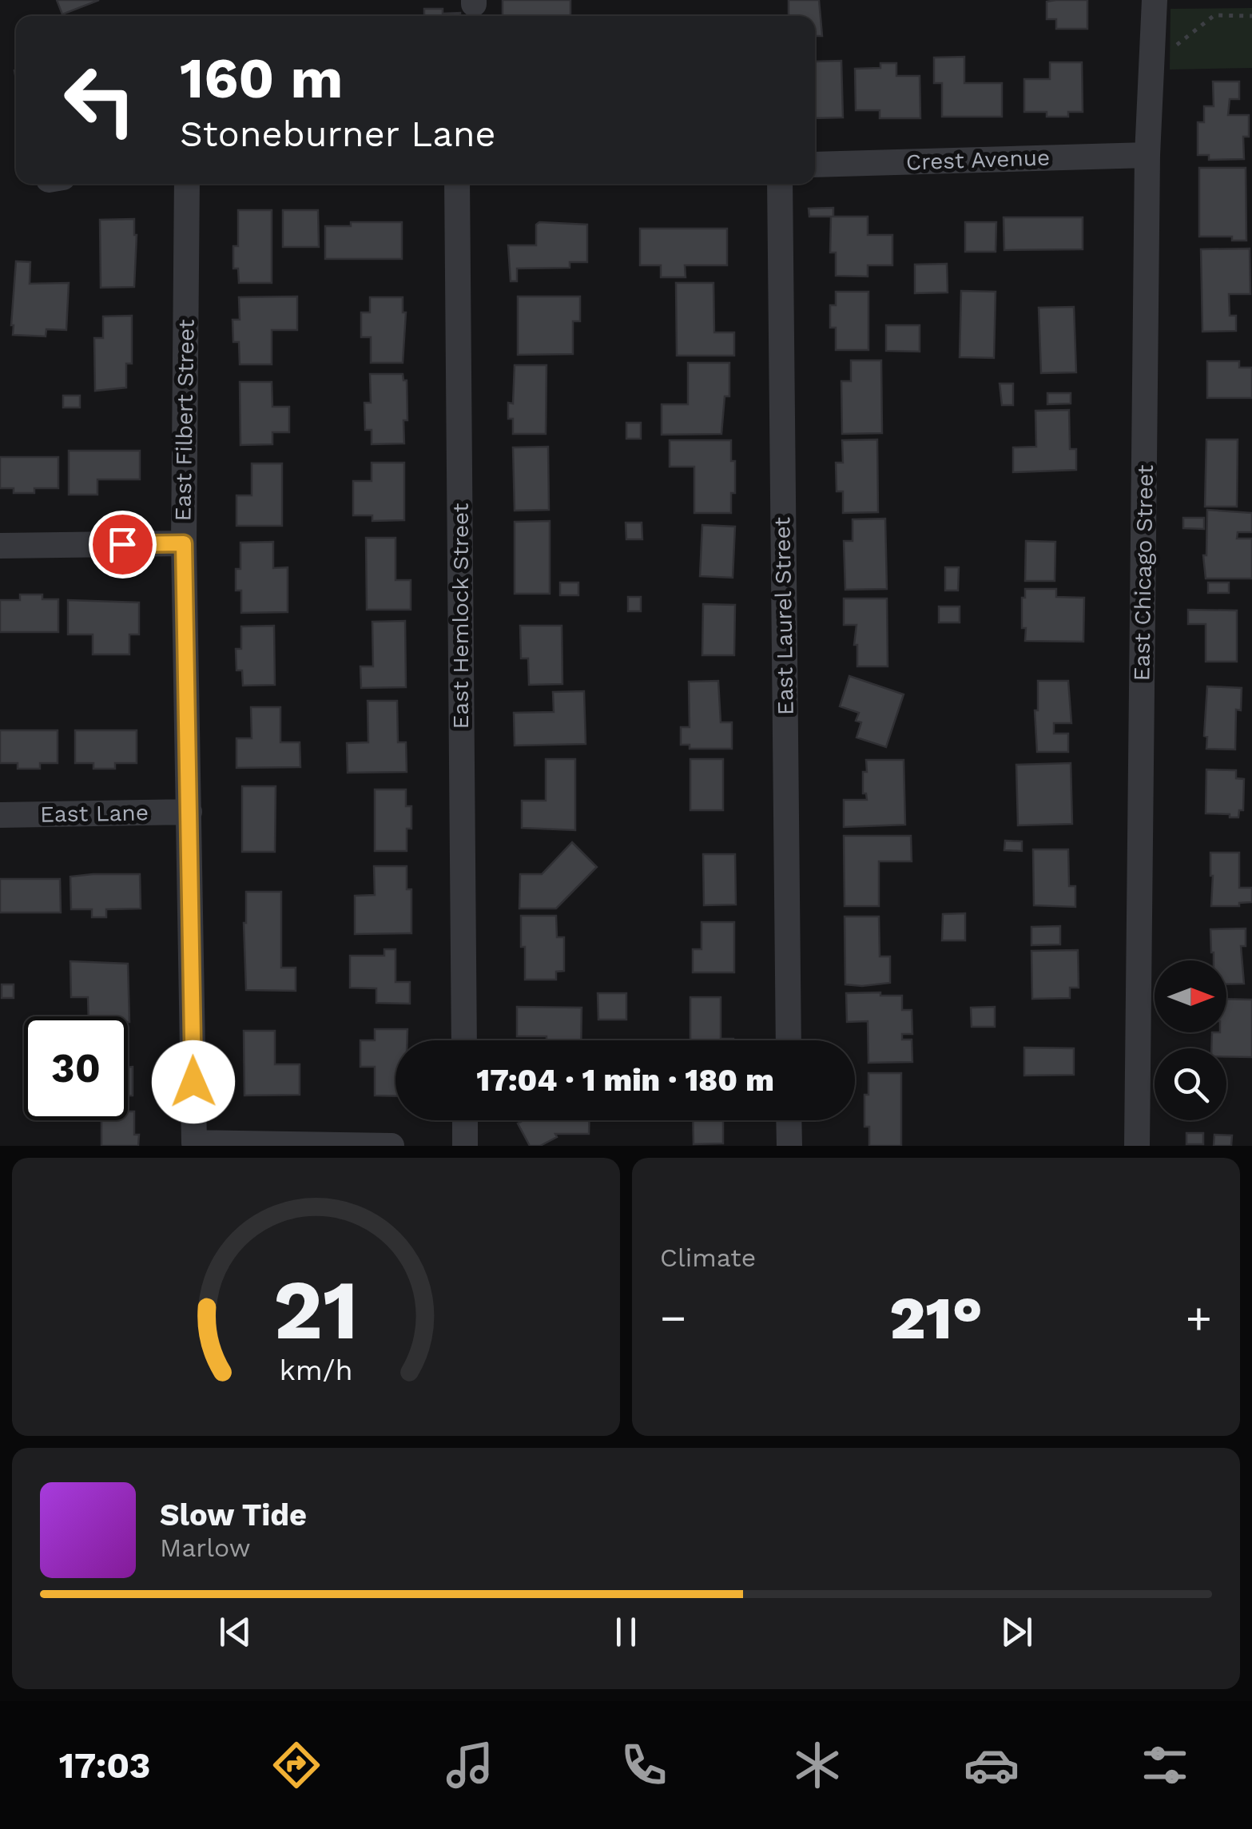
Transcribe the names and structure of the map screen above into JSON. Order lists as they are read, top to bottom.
{
  "streets": {
    "street": [
      "Crest Avenue",
      "East Filbert Street",
      "East Chicago Street",
      "East Hemlock Street",
      "East Laurel Street",
      "East Lane"
    ]
  },
  "crossings": [
    ["Crest Avenue", "East Chicago Street"],
    ["East Filbert Street", "East Lane"]
  ],
  "north": "right",
  "page": {
    "turn": ["160 m", "Stoneburner Lane"],
    "limit": "30",
    "trip": "17:04 · 1 min · 180 m",
    "tile": "Climate",
    "heat": ["−", "21°", "+"],
    "song": ["Slow Tide", "Marlow"],
    "tabs": "17:03",
    "gauge": ["21", "km/h"]
  }
}
